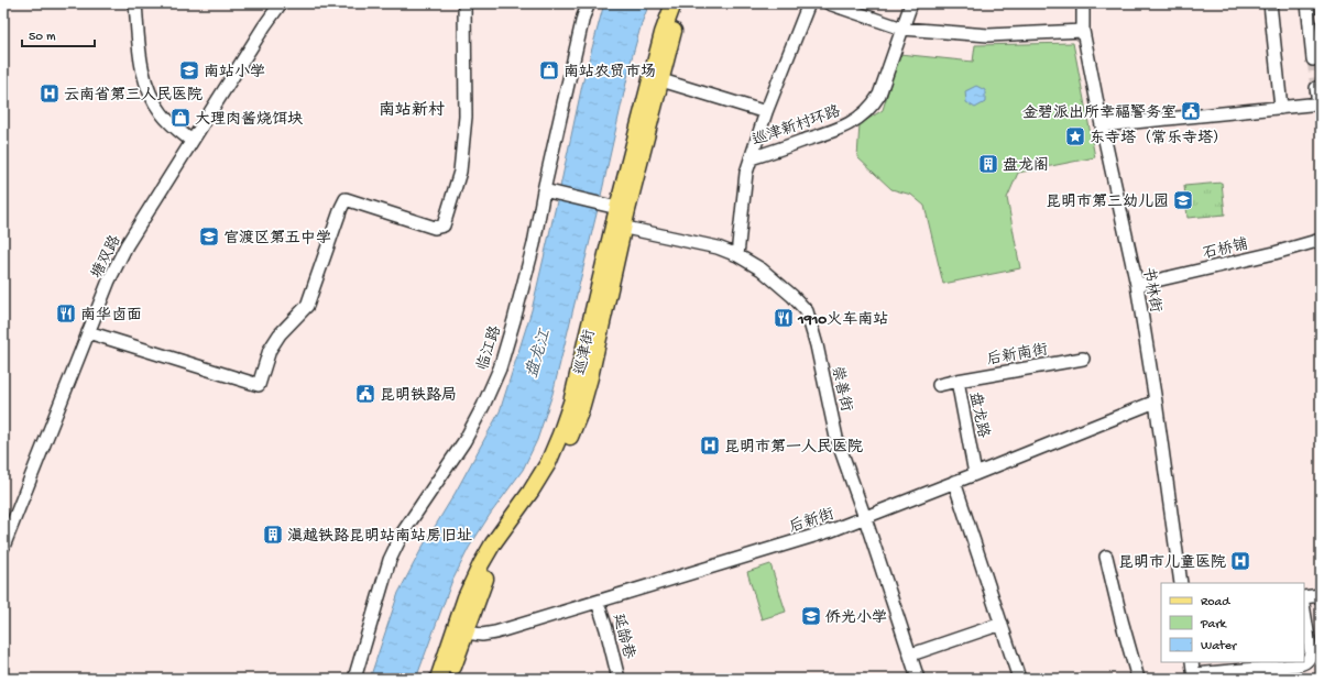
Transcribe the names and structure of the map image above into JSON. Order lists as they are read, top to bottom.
{
  "streets": {
    "main road": ["巡津街"],
    "street": [
      "巡津新村环路",
      "石桥铺",
      "塘双路",
      "书林街",
      "临江路",
      "后新南街",
      "崇善街",
      "盘龙路",
      "后新街",
      "延龄巷"
    ]
  },
  "crossings": [
    ["石桥铺", "书林街"],
    ["书林街", "后新街"],
    ["巡津街", "崇善街"],
    ["巡津街", "后新街"],
    ["后新南街", "盘龙路"],
    ["崇善街", "后新街"],
    ["盘龙路", "后新街"],
    ["后新街", "延龄巷"]
  ],
  "districts": ["南站新村"],
  "water": ["盘龙江"],
  "places": {
    "school or university": [
      "南站小学",
      "昆明市第三幼儿园",
      "官渡区第五中学",
      "侨光小学"
    ],
    "shop": ["南站农贸市场", "大理肉酱烧饵块"],
    "hospital": ["云南省第三人民医院", "昆明市第一人民医院", "昆明市儿童医院"],
    "public building": ["金碧派出所幸福警务室", "昆明铁路局"],
    "place": ["东寺塔（常乐寺塔）"],
    "building": ["盘龙阁", "滇越铁路昆明站南站房旧址"],
    "restaurant": ["南华卤面", "1910火车南站"]
  },
  "legend": ["Road", "Park", "Water"],
  "scale_bar": "50 m"
}
